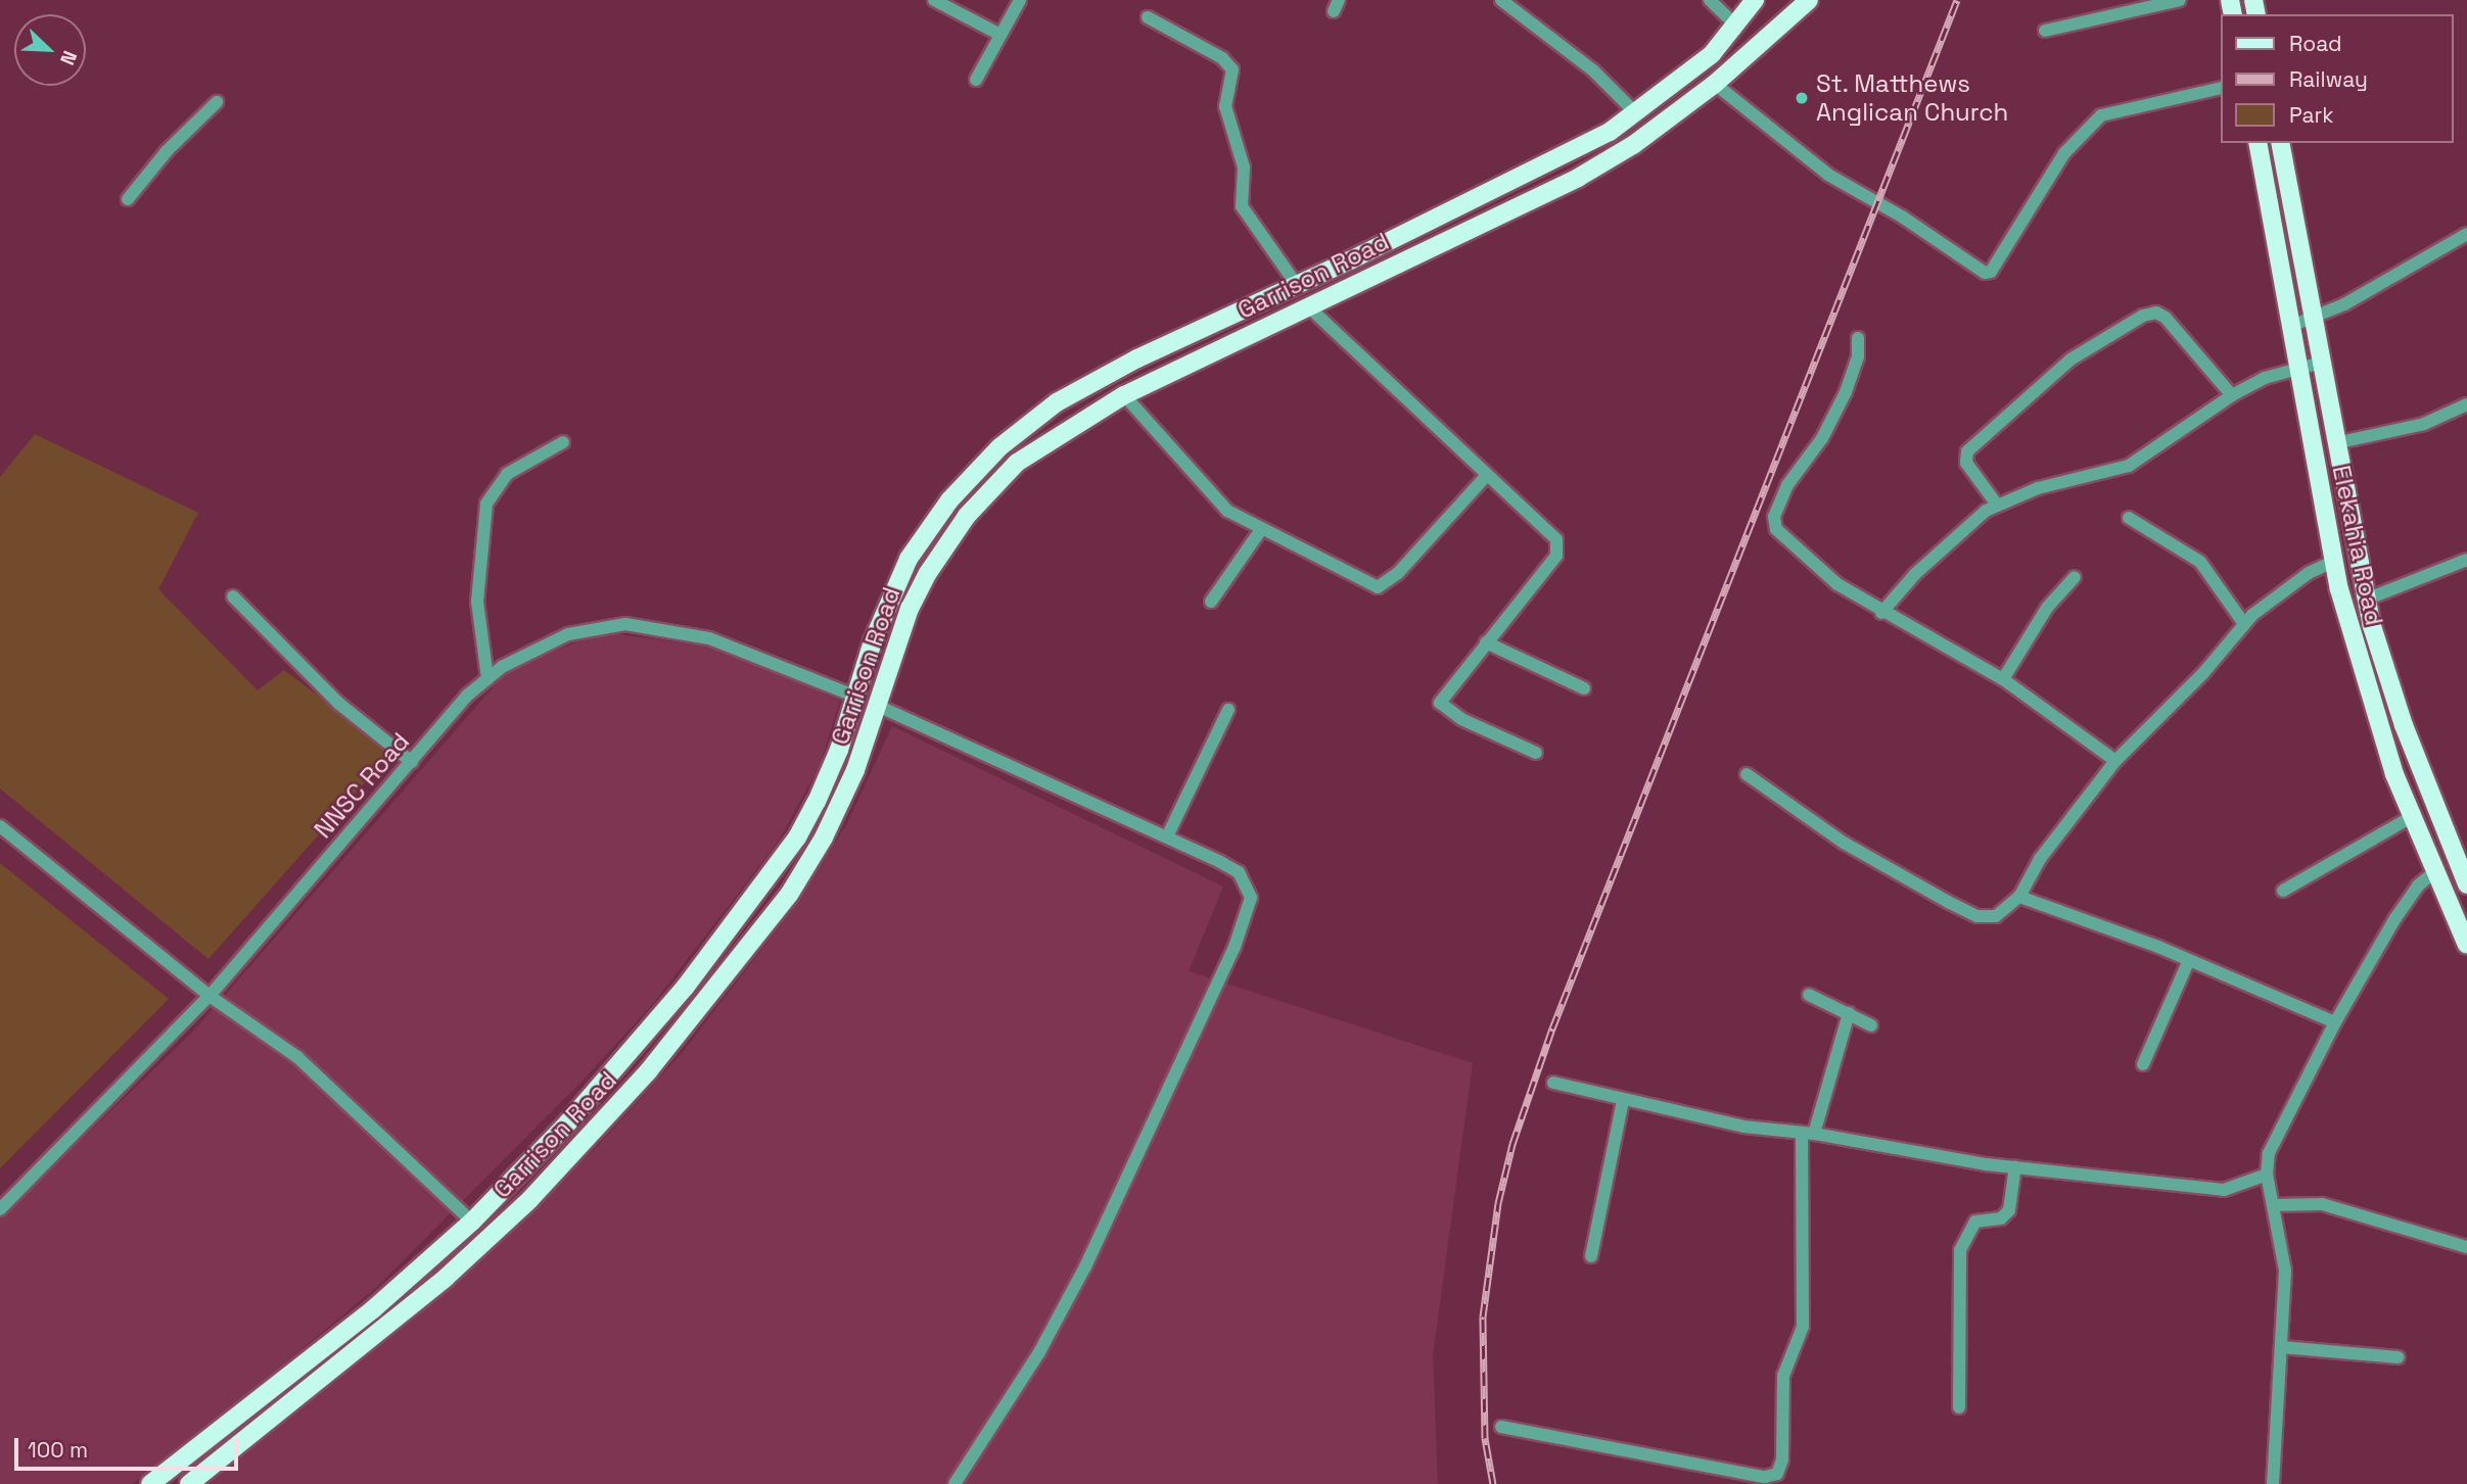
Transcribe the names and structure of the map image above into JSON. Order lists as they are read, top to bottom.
{
  "streets": {
    "main road": ["Garrison Road", "Elekahia Road"],
    "street": ["NNSC Road"]
  },
  "crossings": [
    ["Garrison Road", "NNSC Road"]
  ],
  "places": ["St. Matthews Anglican Church"],
  "legend": ["Road", "Railway", "Park"],
  "scale_bar": "100 m",
  "north": "bottom right"
}
